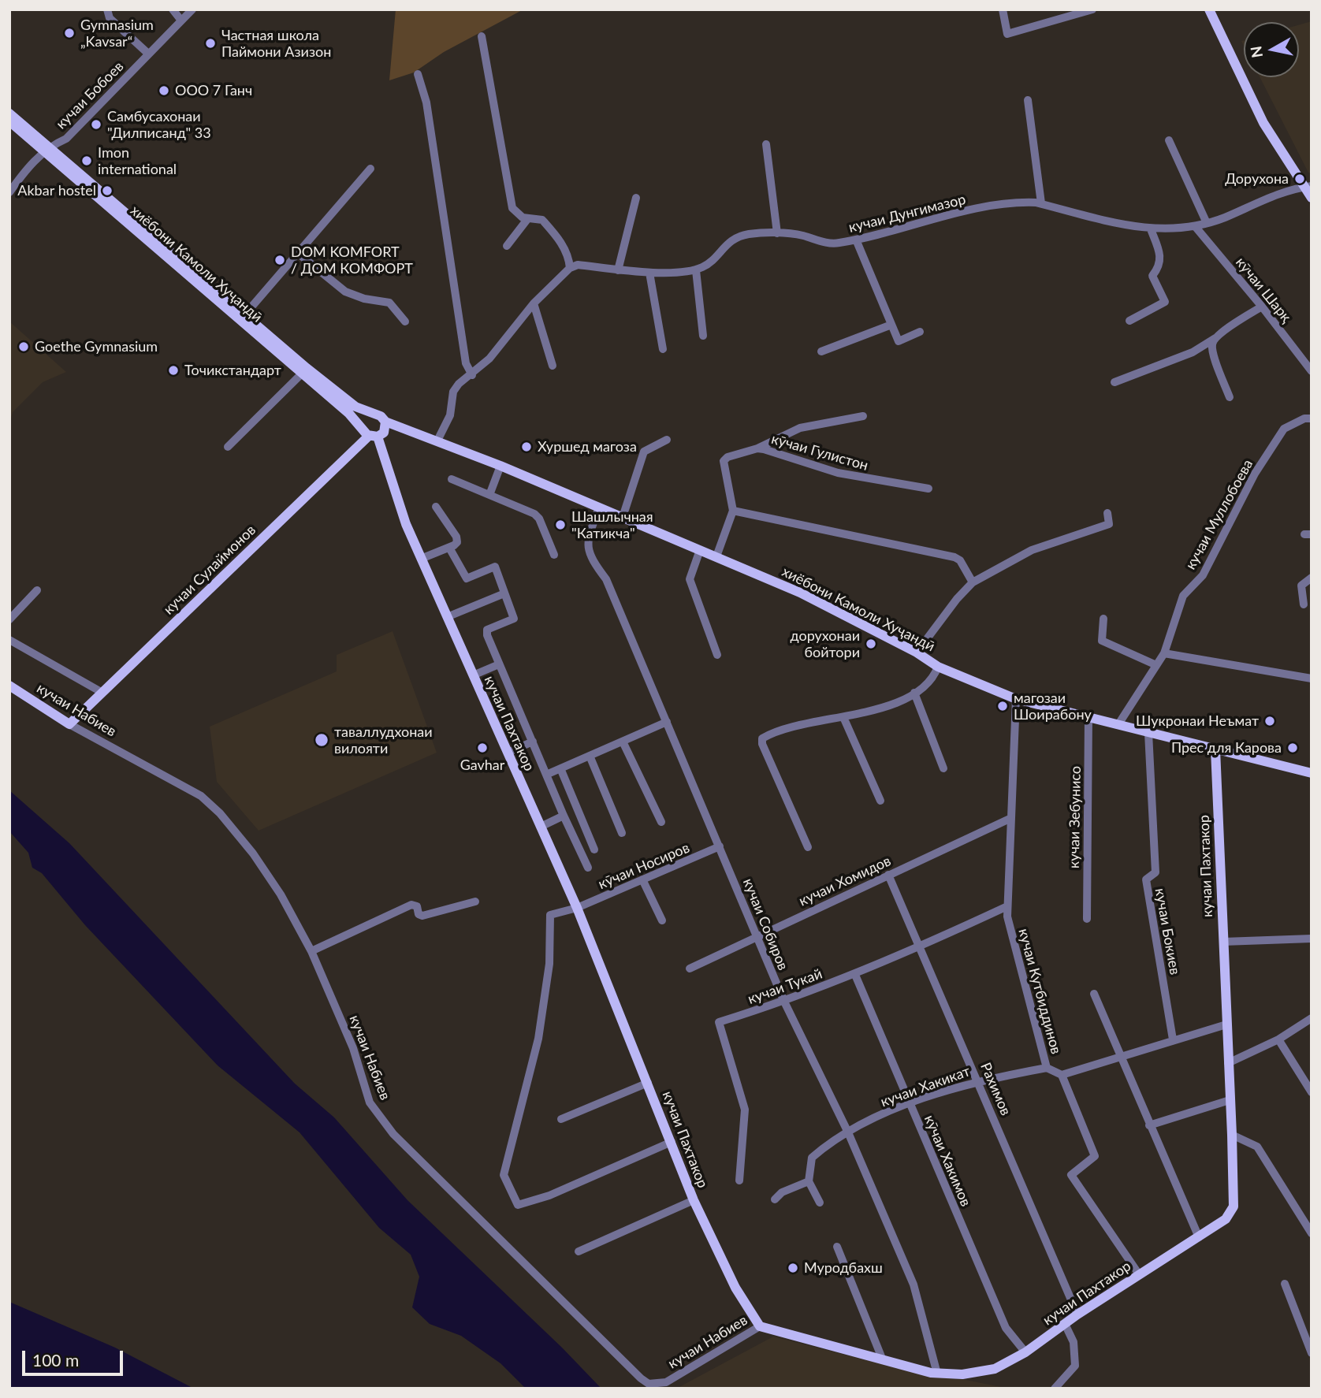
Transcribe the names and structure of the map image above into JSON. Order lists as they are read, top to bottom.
{
  "streets": {
    "main road": [
      "хиёбони Камоли Хуҷандӣ",
      "кучаи Сулаймонов",
      "кучаи Набиев",
      "кучаи Пахтакор"
    ],
    "street": [
      "кучаи Бобоев",
      "кучаи Дунгимазор",
      "кӯчаи Шарқ",
      "кӯчаи Гулистон",
      "кучаи Муллобоева",
      "кучаи Зебунисо",
      "кӯчаи Носиров",
      "кучаи Хомидов",
      "кучаи Собиров",
      "кучаи Бокиев",
      "кучаи Тукай",
      "кучаи Кутбиддинов",
      "кучаи Хакикат",
      "Рахимов",
      "кӯчаи Хакимов"
    ]
  },
  "crossings": [
    ["кучаи Бобоев", "хиёбони Камоли Хуҷандӣ"],
    ["кучаи Дунгимазор", "кӯчаи Шарқ"],
    ["хиёбони Камоли Хуҷандӣ", "кучаи Муллобоева"],
    ["хиёбони Камоли Хуҷандӣ", "кучаи Сулаймонов"],
    ["хиёбони Камоли Хуҷандӣ", "кучаи Пахтакор"],
    ["хиёбони Камоли Хуҷандӣ", "кучаи Зебунисо"],
    ["хиёбони Камоли Хуҷандӣ", "кучаи Собиров"],
    ["хиёбони Камоли Хуҷандӣ", "кучаи Бокиев"],
    ["хиёбони Камоли Хуҷандӣ", "кучаи Кутбиддинов"],
    ["кучаи Сулаймонов", "кучаи Набиев"],
    ["кучаи Сулаймонов", "кучаи Пахтакор"],
    ["кучаи Набиев", "кучаи Пахтакор"],
    ["кучаи Пахтакор", "кӯчаи Носиров"],
    ["кучаи Пахтакор", "кучаи Собиров"],
    ["кучаи Пахтакор", "Рахимов"],
    ["кучаи Пахтакор", "кӯчаи Хакимов"],
    ["кӯчаи Носиров", "кучаи Собиров"],
    ["кучаи Хомидов", "кучаи Собиров"],
    ["кучаи Хомидов", "кучаи Кутбиддинов"],
    ["кучаи Хомидов", "Рахимов"],
    ["кучаи Собиров", "кучаи Тукай"],
    ["кучаи Собиров", "кучаи Хакикат"],
    ["кучаи Тукай", "кучаи Кутбиддинов"],
    ["кучаи Тукай", "Рахимов"],
    ["кучаи Тукай", "кӯчаи Хакимов"],
    ["кучаи Кутбиддинов", "кучаи Хакикат"],
    ["кучаи Хакикат", "Рахимов"],
    ["кучаи Хакикат", "кӯчаи Хакимов"]
  ],
  "places": [
    "Gymnasium „Kavsar“",
    "Частная школа Паймони Азизон",
    "ООО 7 Ганч",
    "Самбусахонаи \"Дилписанд\" 33",
    "Imon international",
    "Дорухона",
    "Akbar hostel",
    "DOM KOMFORT / ДОМ КОМФОРТ",
    "Goethe Gymnasium",
    "Точикстандарт",
    "Хуршед магоза",
    "Шашлычная \"Катикча\"",
    "дорухонаи бойтори",
    "магозаи Шоирабону",
    "Шукронаи Неъмат",
    "таваллудхонаи вилояти",
    "Gavhar",
    "Прес для Карова",
    "Муродбахш"
  ],
  "scale_bar": "100 m",
  "north": "left"
}
